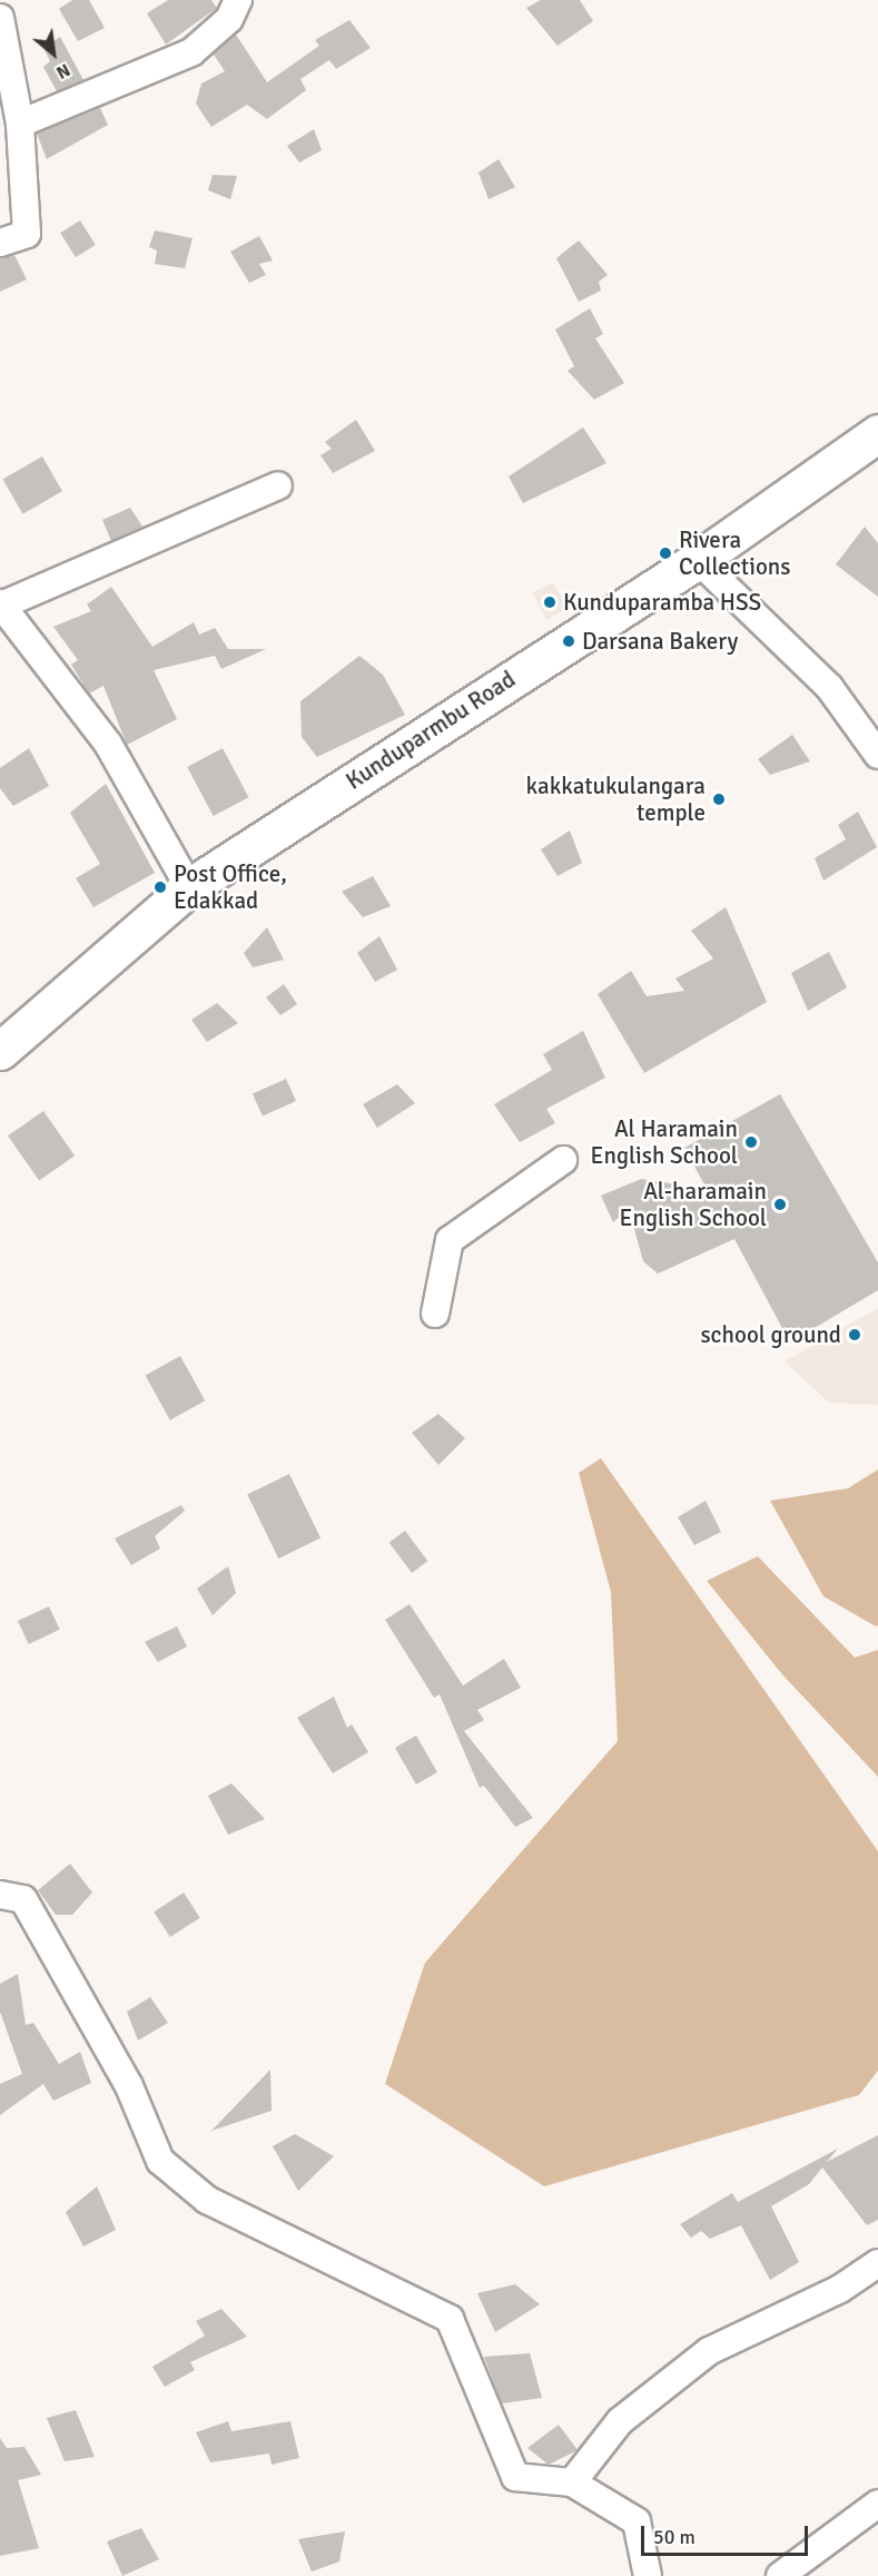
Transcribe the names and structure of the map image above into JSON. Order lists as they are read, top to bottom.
{
  "streets": {
    "main road": ["Kunduparmbu Road"]
  },
  "places": [
    "Rivera Collections",
    "Kunduparamba HSS",
    "Darsana Bakery",
    "kakkatukulangara temple",
    "Post Office, Edakkad",
    "Al Haramain English School",
    "Al-haramain English School",
    "school ground"
  ],
  "scale_bar": "50 m",
  "north": "bottom right"
}
